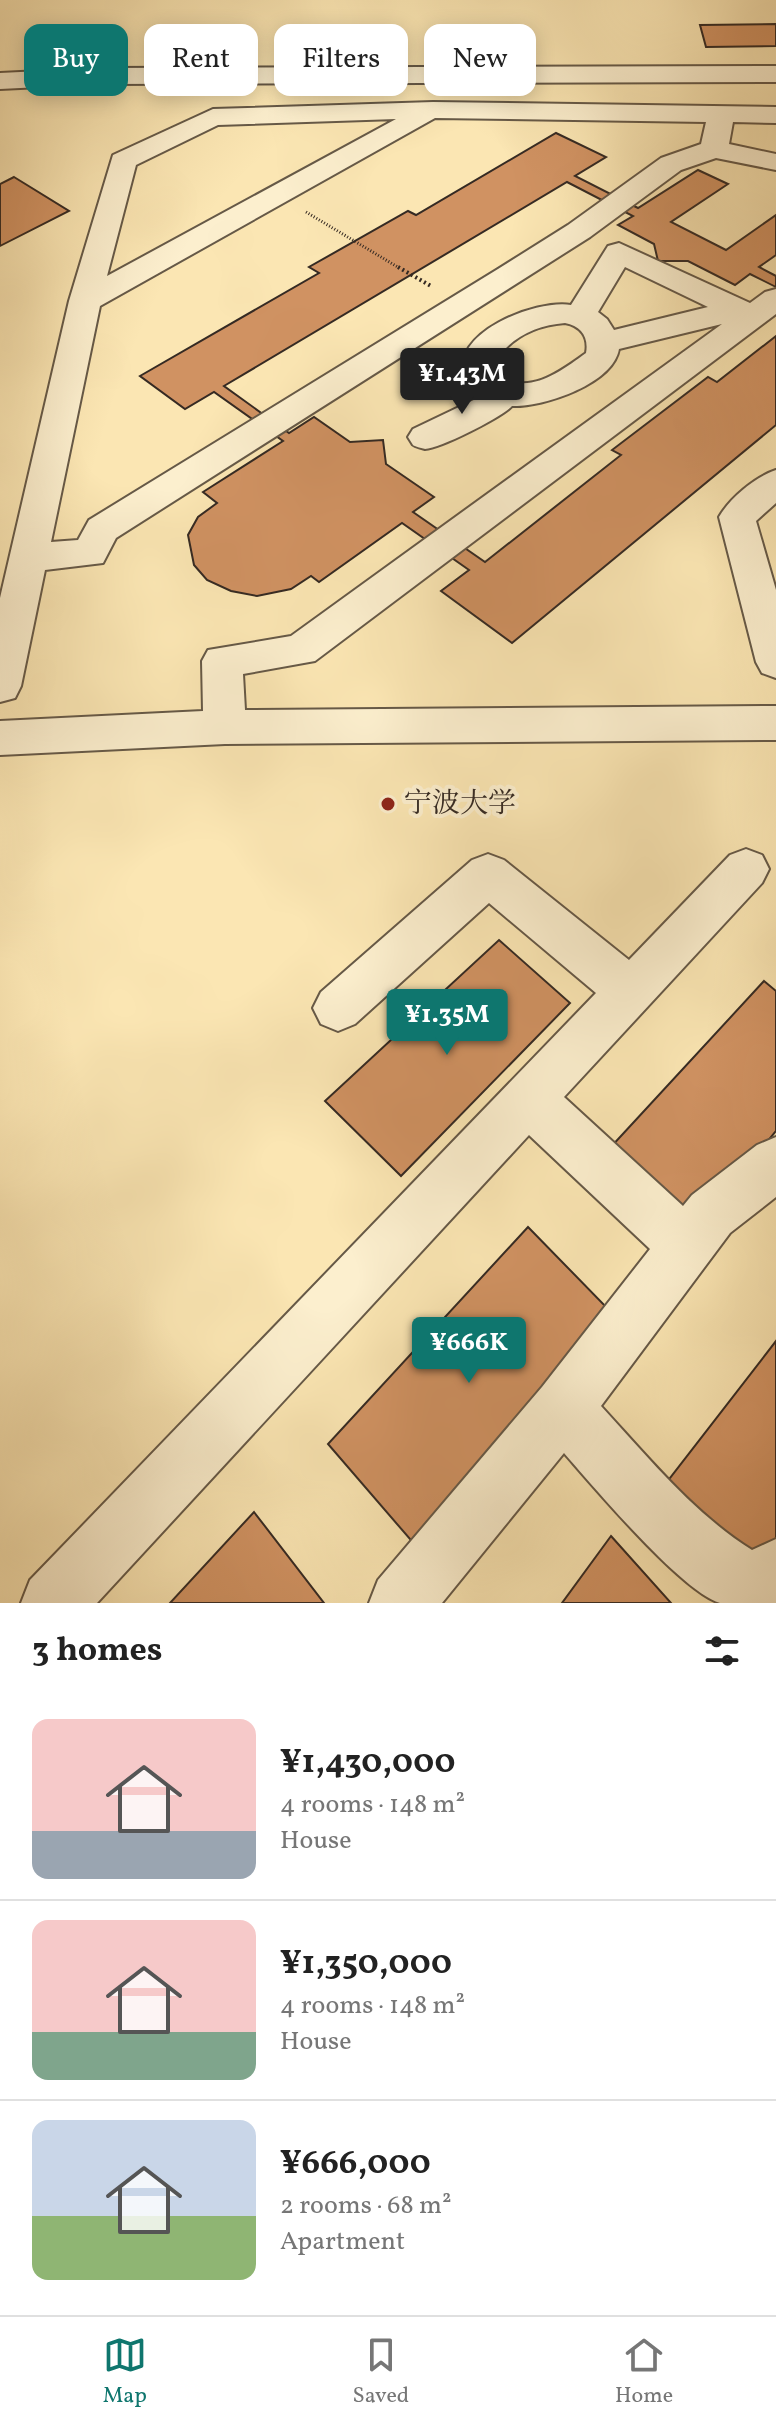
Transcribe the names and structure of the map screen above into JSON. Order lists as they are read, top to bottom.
{
  "places": ["宁波大学"],
  "page": {
    "chip": [
      "Buy",
      "Rent",
      "Filters",
      "New"
    ],
    "price": ["¥1.43M", "¥1.35M", "¥666K"],
    "heading": "3 homes",
    "list": [
      {
        "name": "¥1,430,000",
        "note": "4 rooms · 148 m² · House"
      },
      {
        "name": "¥1,350,000",
        "note": "4 rooms · 148 m² · House"
      },
      {
        "name": "¥666,000",
        "note": "2 rooms · 68 m² · Apartment"
      }
    ],
    "tabs": ["Map", "Saved", "Home"]
  }
}
